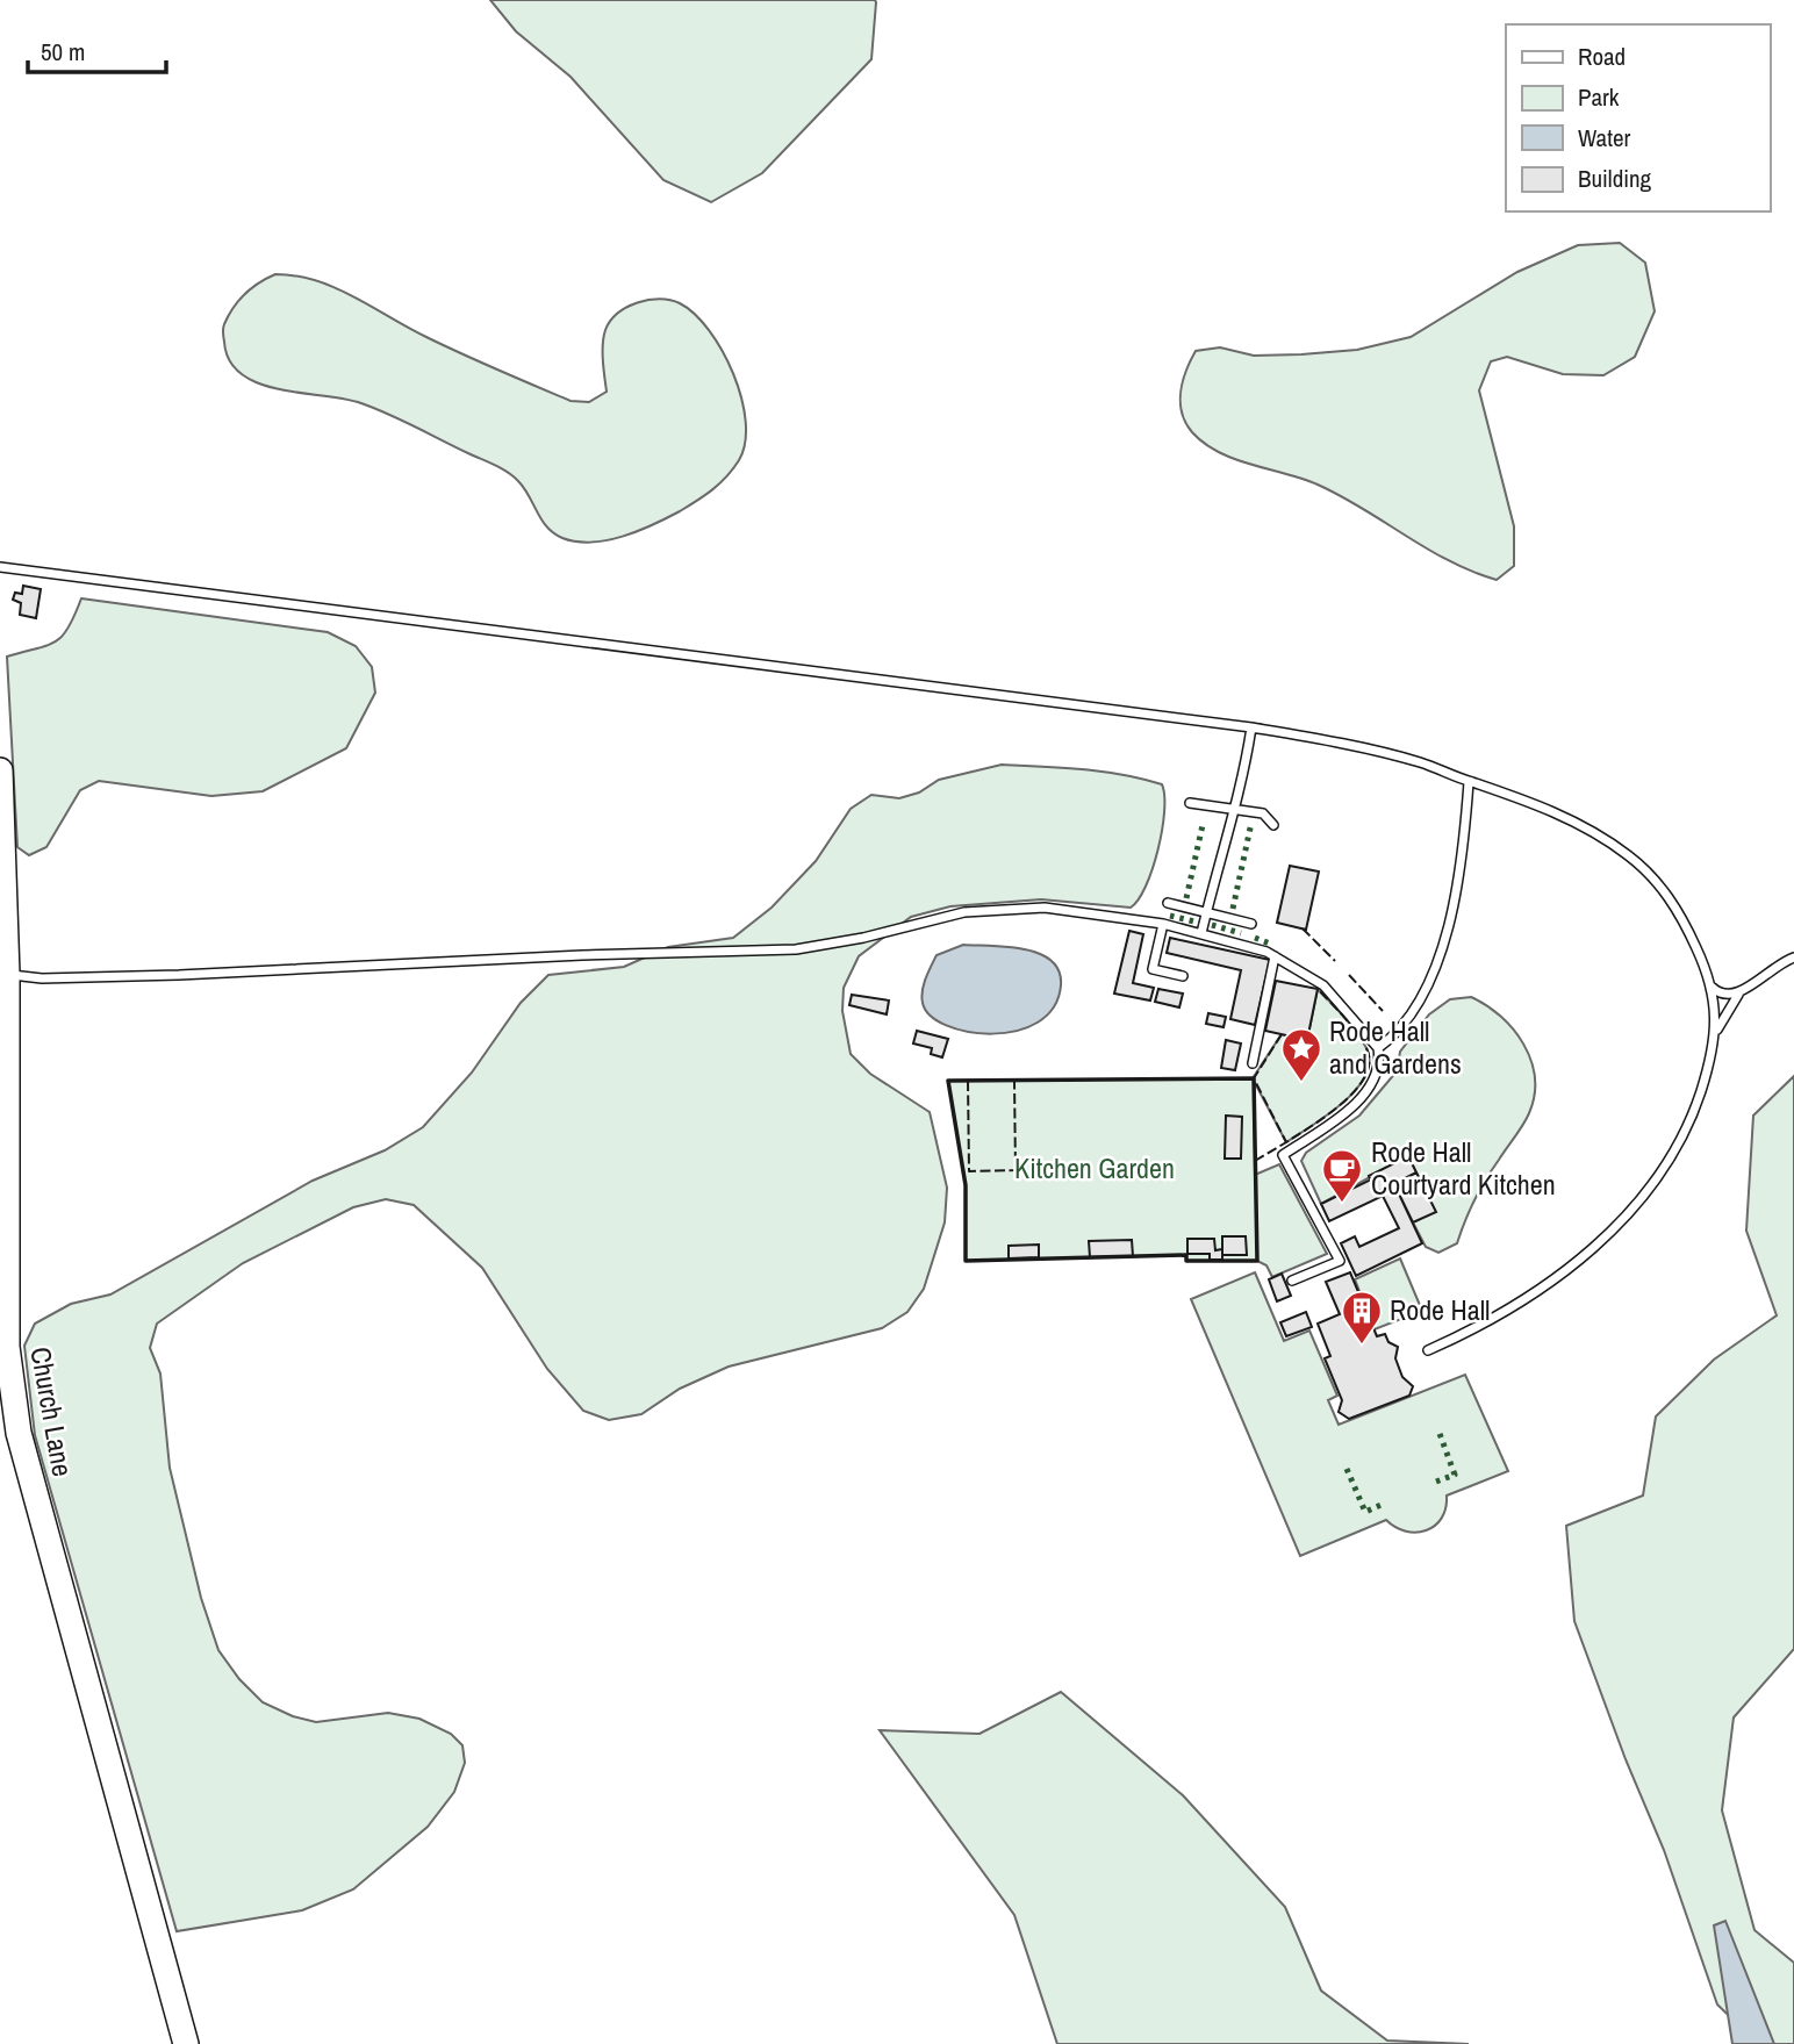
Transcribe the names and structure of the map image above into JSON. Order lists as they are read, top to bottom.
{
  "streets": {
    "street": ["Church Lane"]
  },
  "parks": ["Kitchen Garden"],
  "places": {
    "place": ["Rode Hall and Gardens"],
    "cafe": ["Rode Hall Courtyard Kitchen"],
    "building": ["Rode Hall"]
  },
  "legend": [
    "Road",
    "Park",
    "Water",
    "Building"
  ],
  "scale_bar": "50 m"
}
